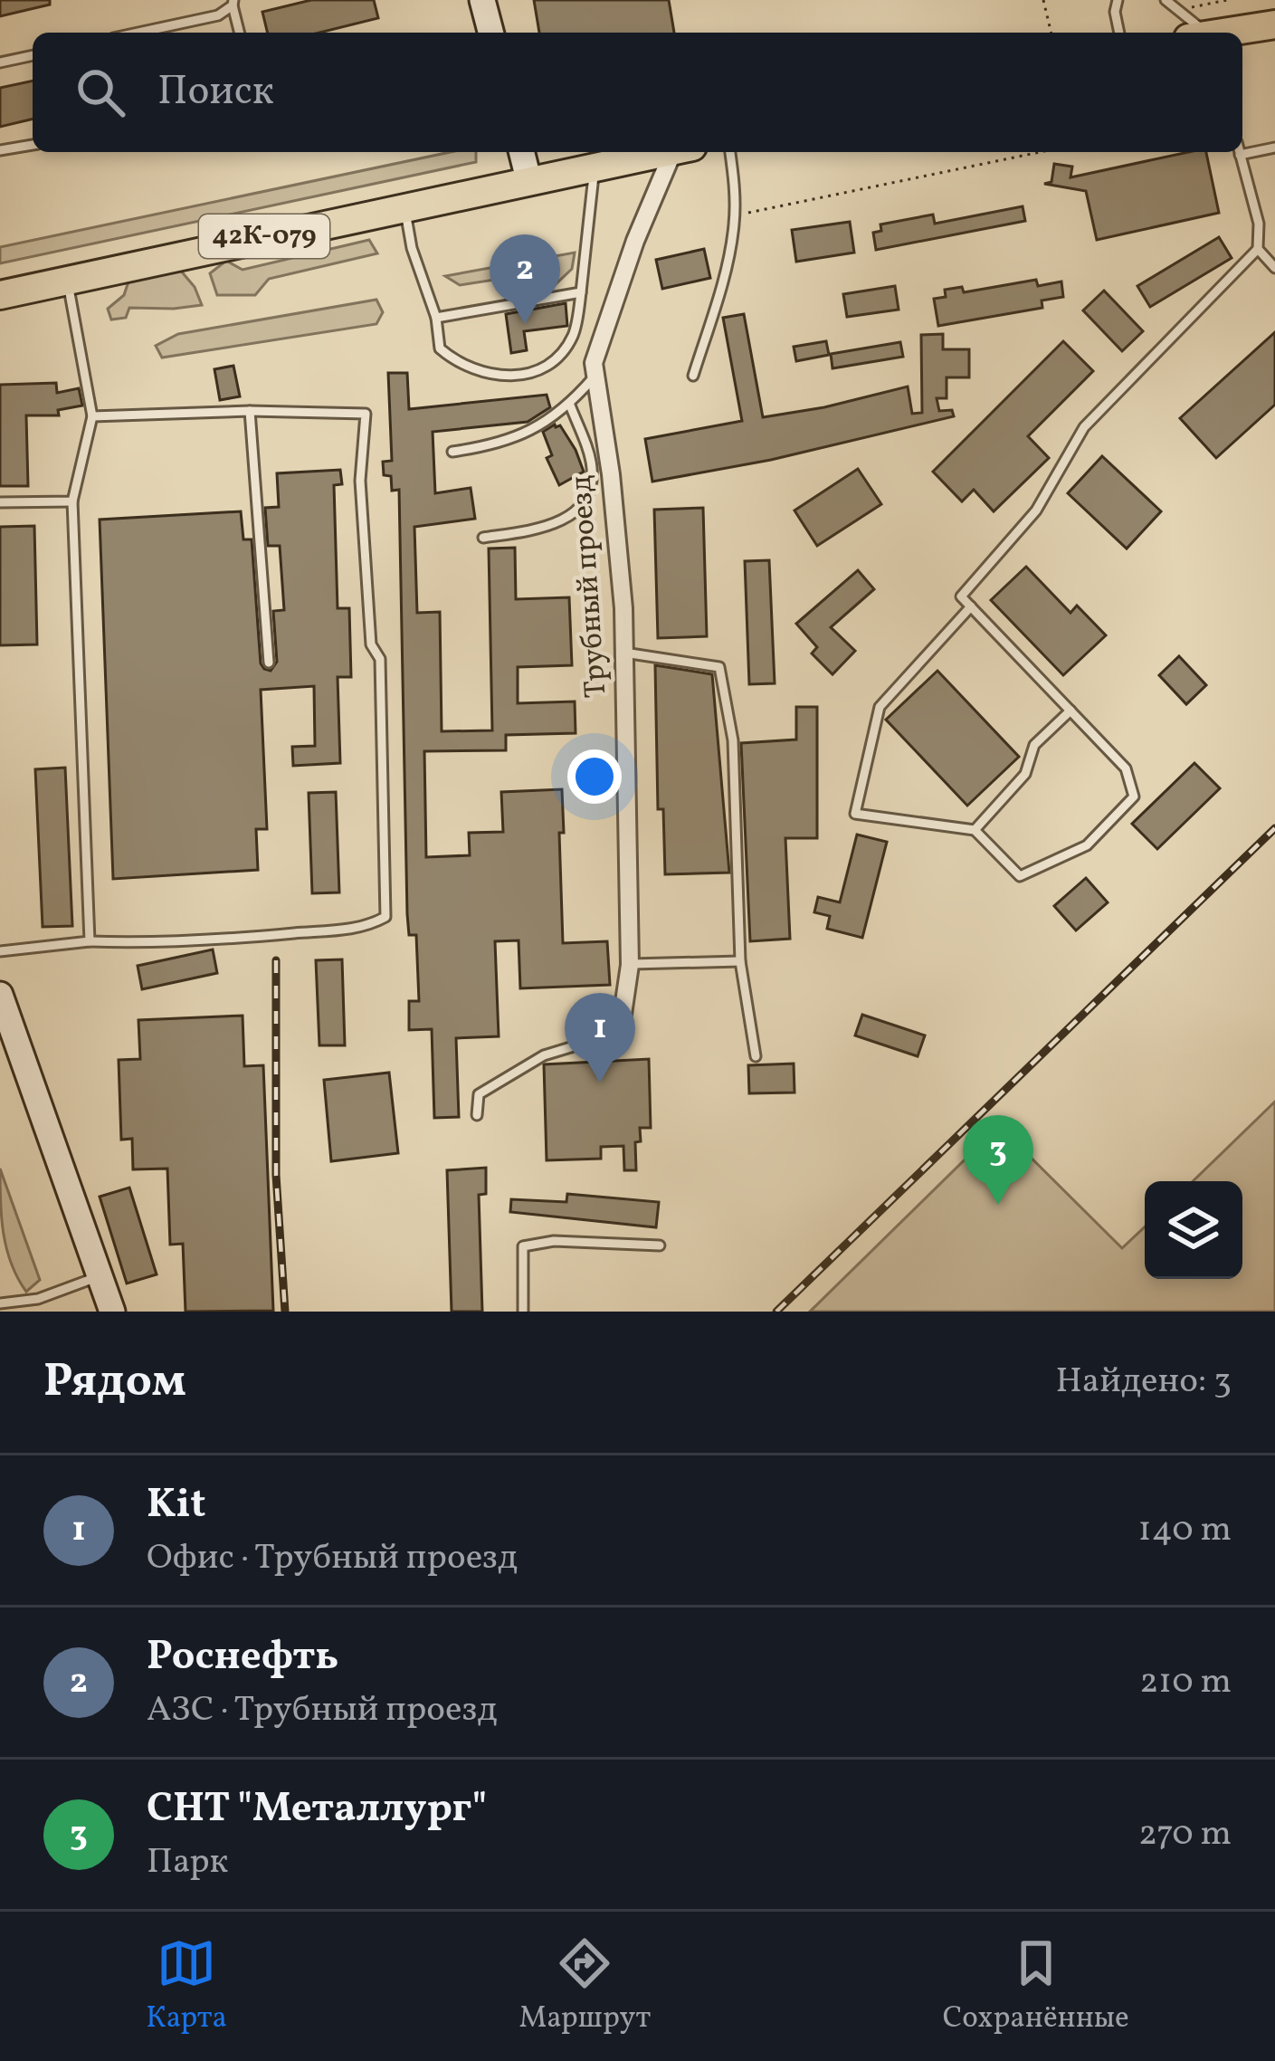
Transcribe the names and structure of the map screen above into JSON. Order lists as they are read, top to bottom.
{
  "streets": {
    "main road": ["42К-079"],
    "street": ["Трубный проезд"]
  },
  "page": {
    "search": "Поиск",
    "pins": ["2", "1", "3"],
    "heading": ["Рядом", "Найдено: 3"],
    "list": [
      {
        "mark": "1",
        "name": "Kit",
        "note": "Офис · Трубный проезд",
        "value": "140 m"
      },
      {
        "mark": "2",
        "name": "Роснефть",
        "note": "АЗС · Трубный проезд",
        "value": "210 m"
      },
      {
        "mark": "3",
        "name": "СНТ \"Металлург\"",
        "note": "Парк",
        "value": "270 m"
      }
    ],
    "nav": ["Карта", "Маршрут", "Сохранённые"]
  }
}
